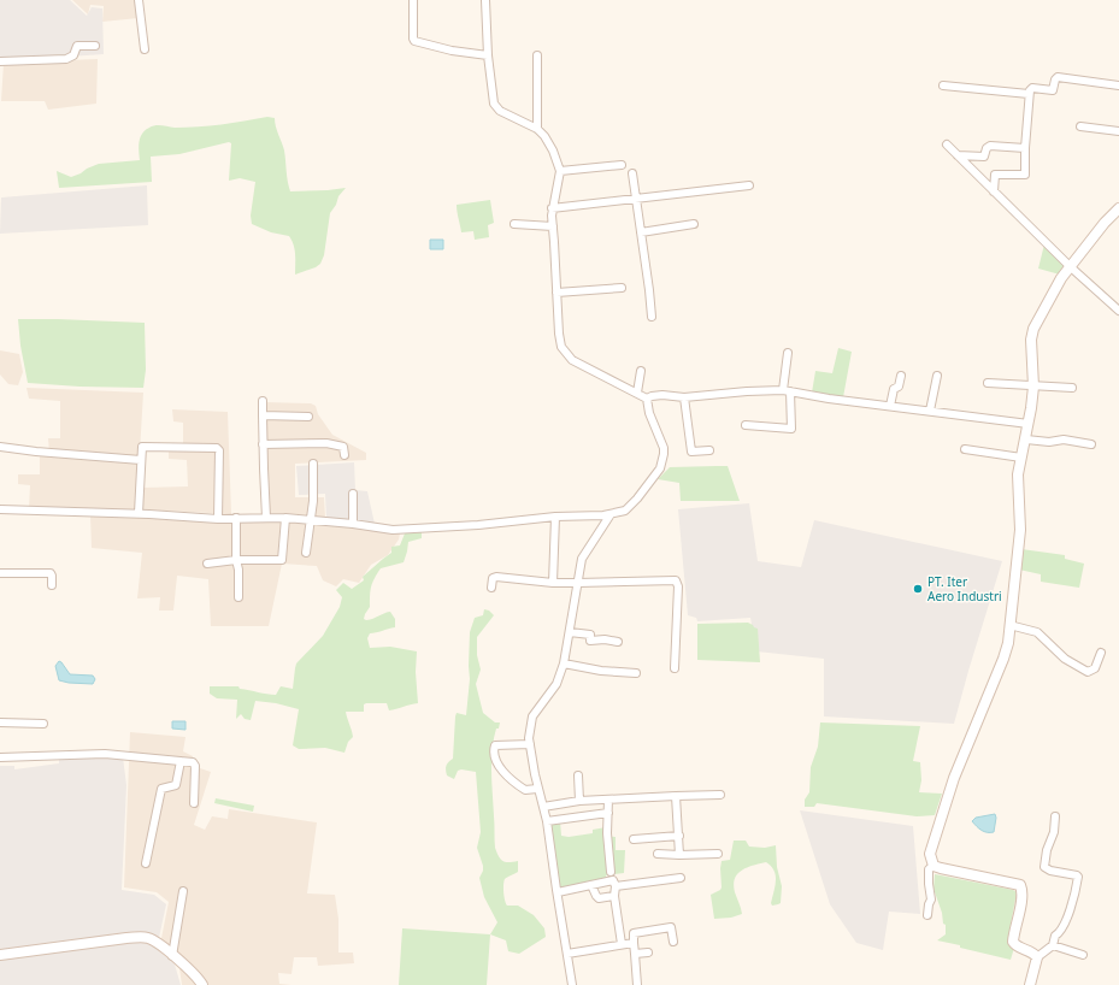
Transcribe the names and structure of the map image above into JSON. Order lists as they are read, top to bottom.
{
  "places": ["PT. Iter Aero Industri"]
}
